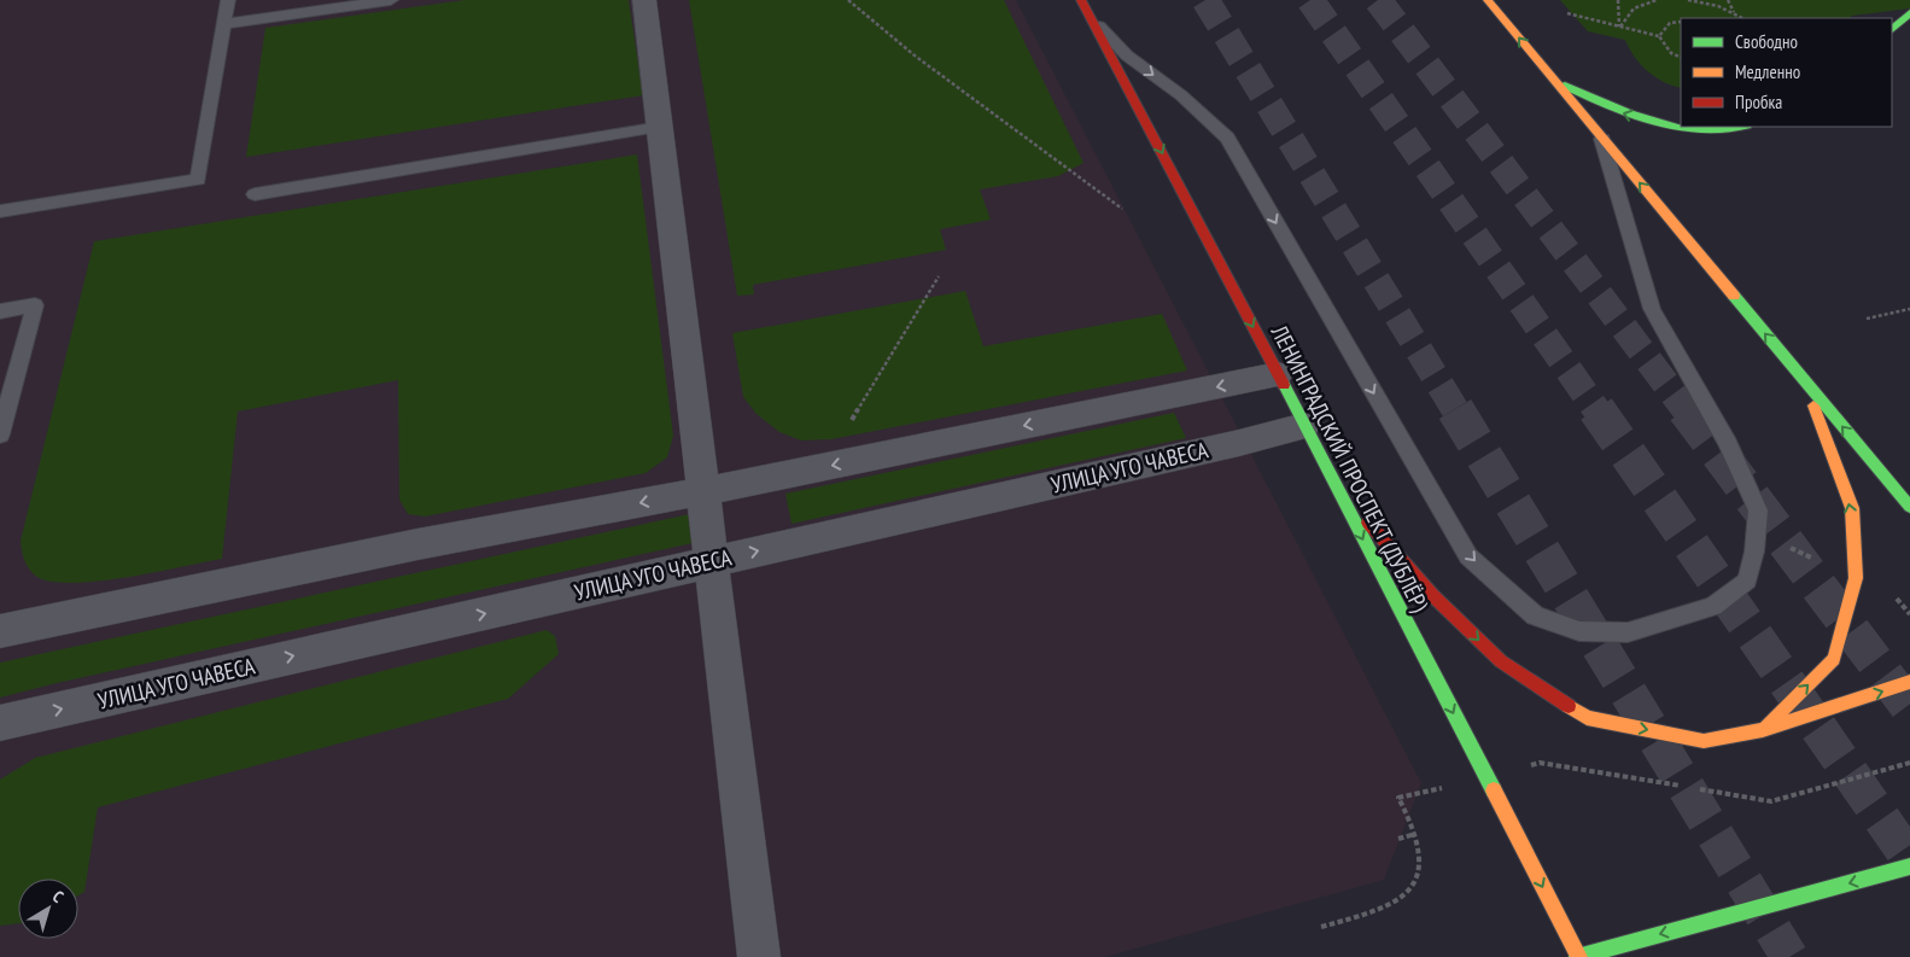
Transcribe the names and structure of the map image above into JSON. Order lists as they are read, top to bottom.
{
  "streets": {
    "main road": ["ЛЕНИНГРАДСКИЙ ПРОСПЕКТ (ДУБЛЁР)"],
    "street": ["УЛИЦА УГО ЧАВЕСА"]
  },
  "crossings": [
    ["УЛИЦА УГО ЧАВЕСА", "ЛЕНИНГРАДСКИЙ ПРОСПЕКТ (ДУБЛЁР)"]
  ],
  "one_way": ["ЛЕНИНГРАДСКИЙ ПРОСПЕКТ (ДУБЛЁР)"],
  "legend": ["Свободно", "Медленно", "Пробка"],
  "north": "top right"
}
